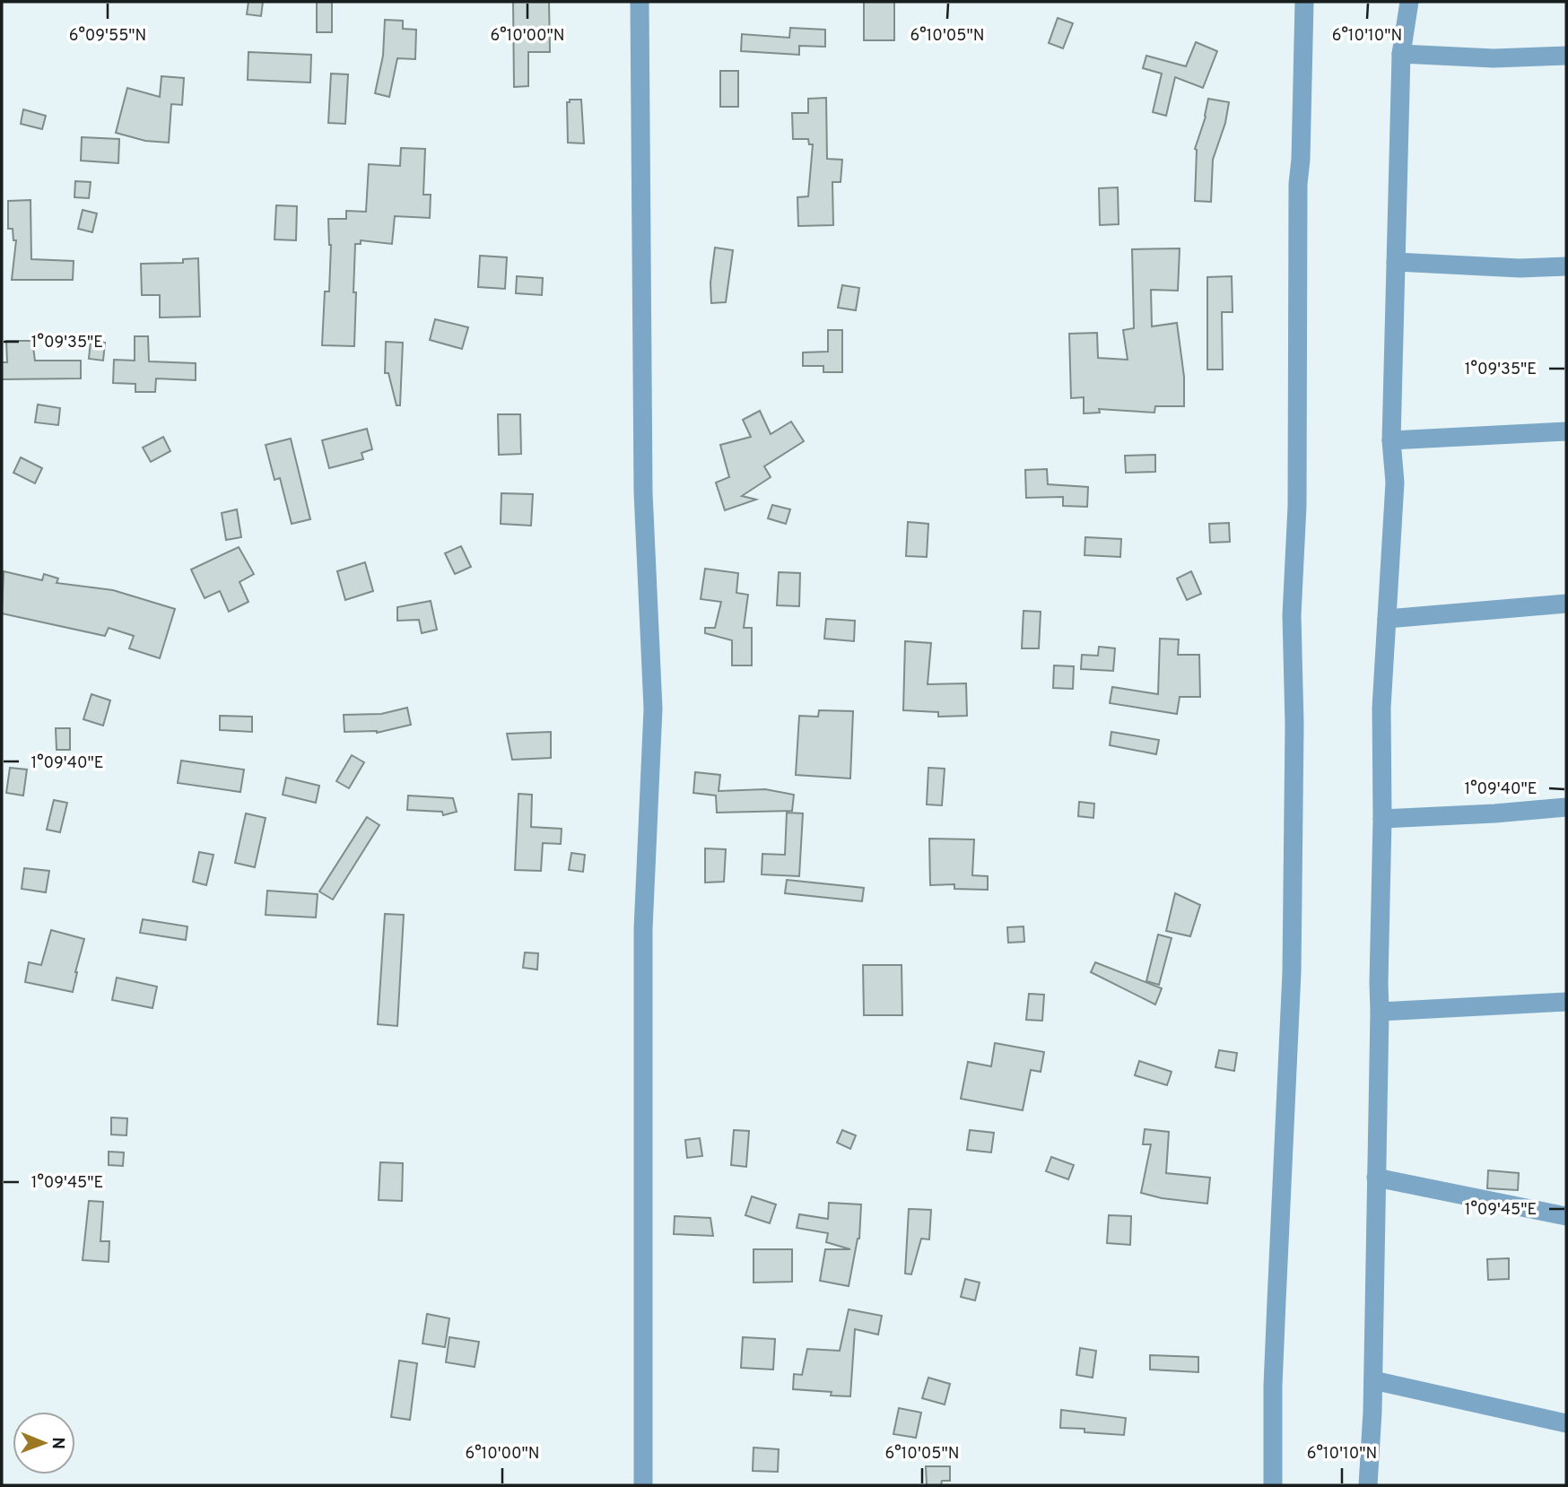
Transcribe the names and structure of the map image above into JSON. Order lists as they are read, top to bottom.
{
  "north": "right",
  "coordinates": [
    "6°09'55\"N",
    "6°10'00\"N",
    "6°10'05\"N",
    "6°10'10\"N",
    "1°09'35\"E",
    "1°09'40\"E",
    "1°09'45\"E"
  ]
}
